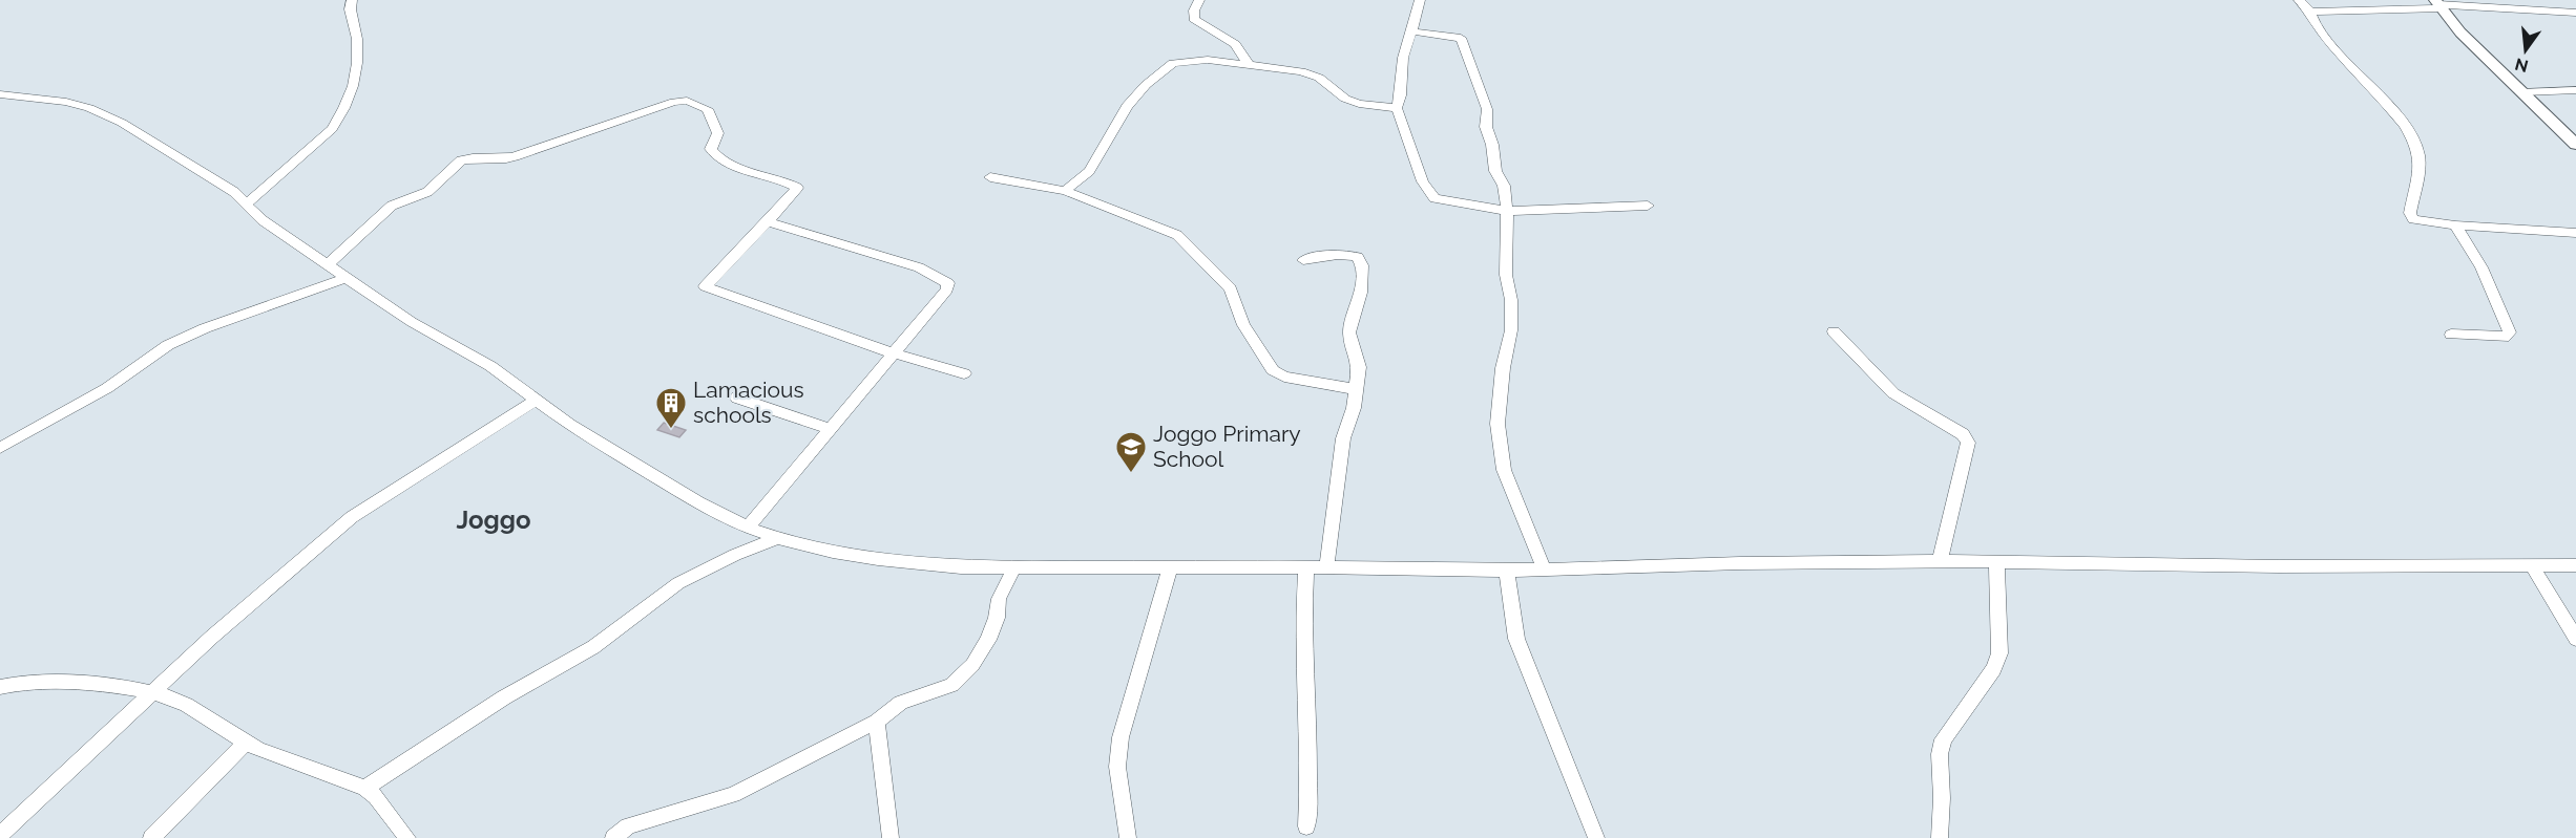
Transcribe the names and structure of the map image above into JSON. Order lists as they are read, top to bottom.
{
  "districts": ["Joggo"],
  "places": {
    "building": ["Lamacious schools"],
    "school or university": ["Joggo Primary School"]
  },
  "north": "bottom"
}
